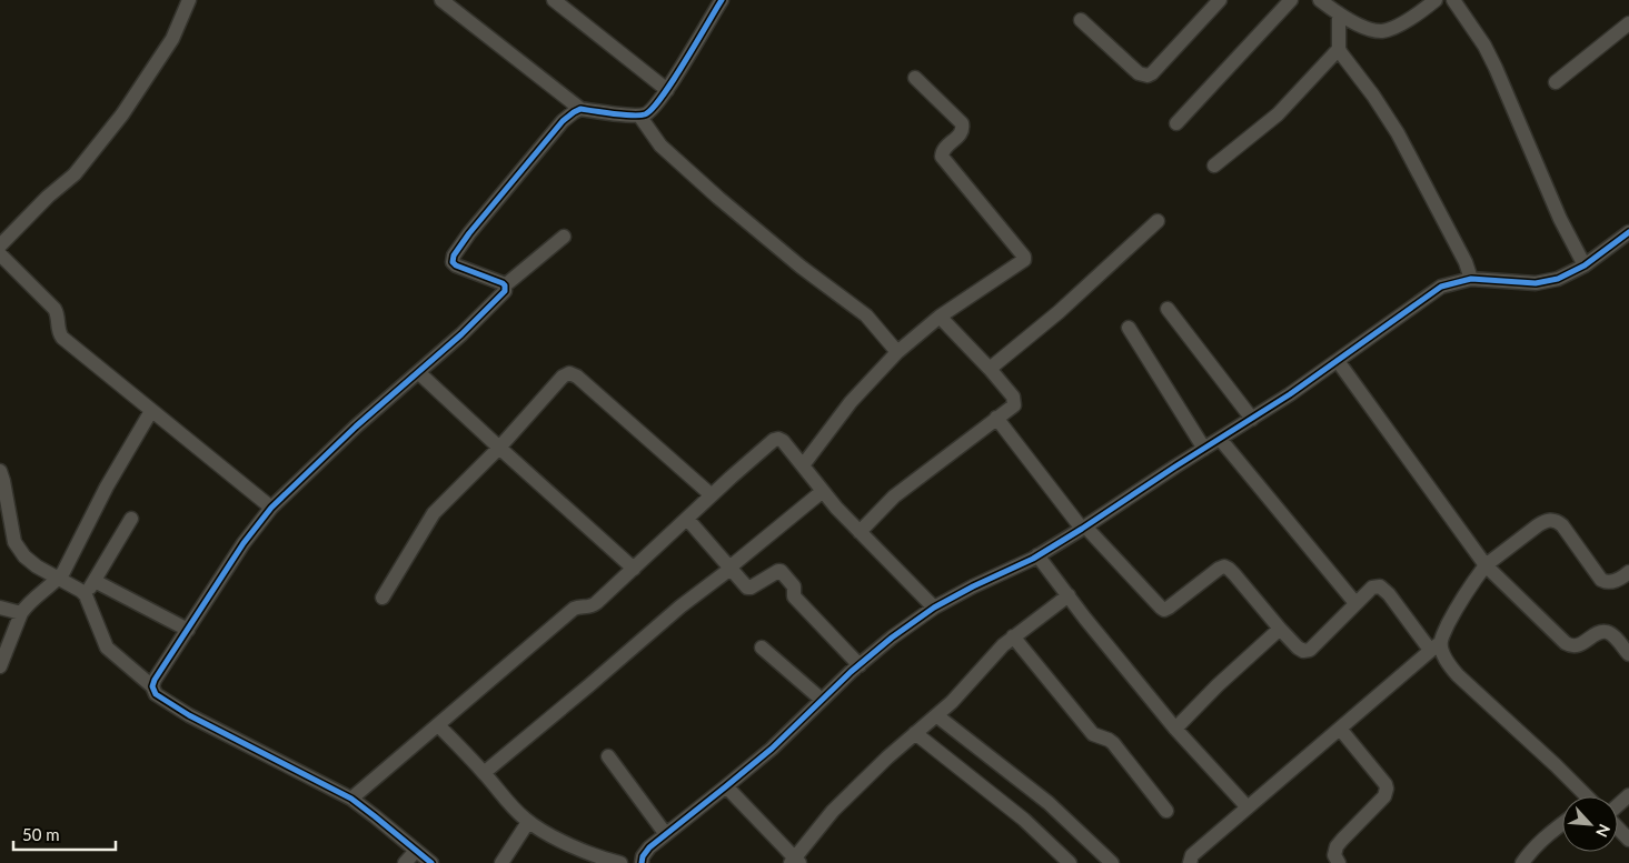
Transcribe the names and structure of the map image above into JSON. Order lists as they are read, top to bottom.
{
  "scale_bar": "50 m",
  "north": "bottom right"
}
